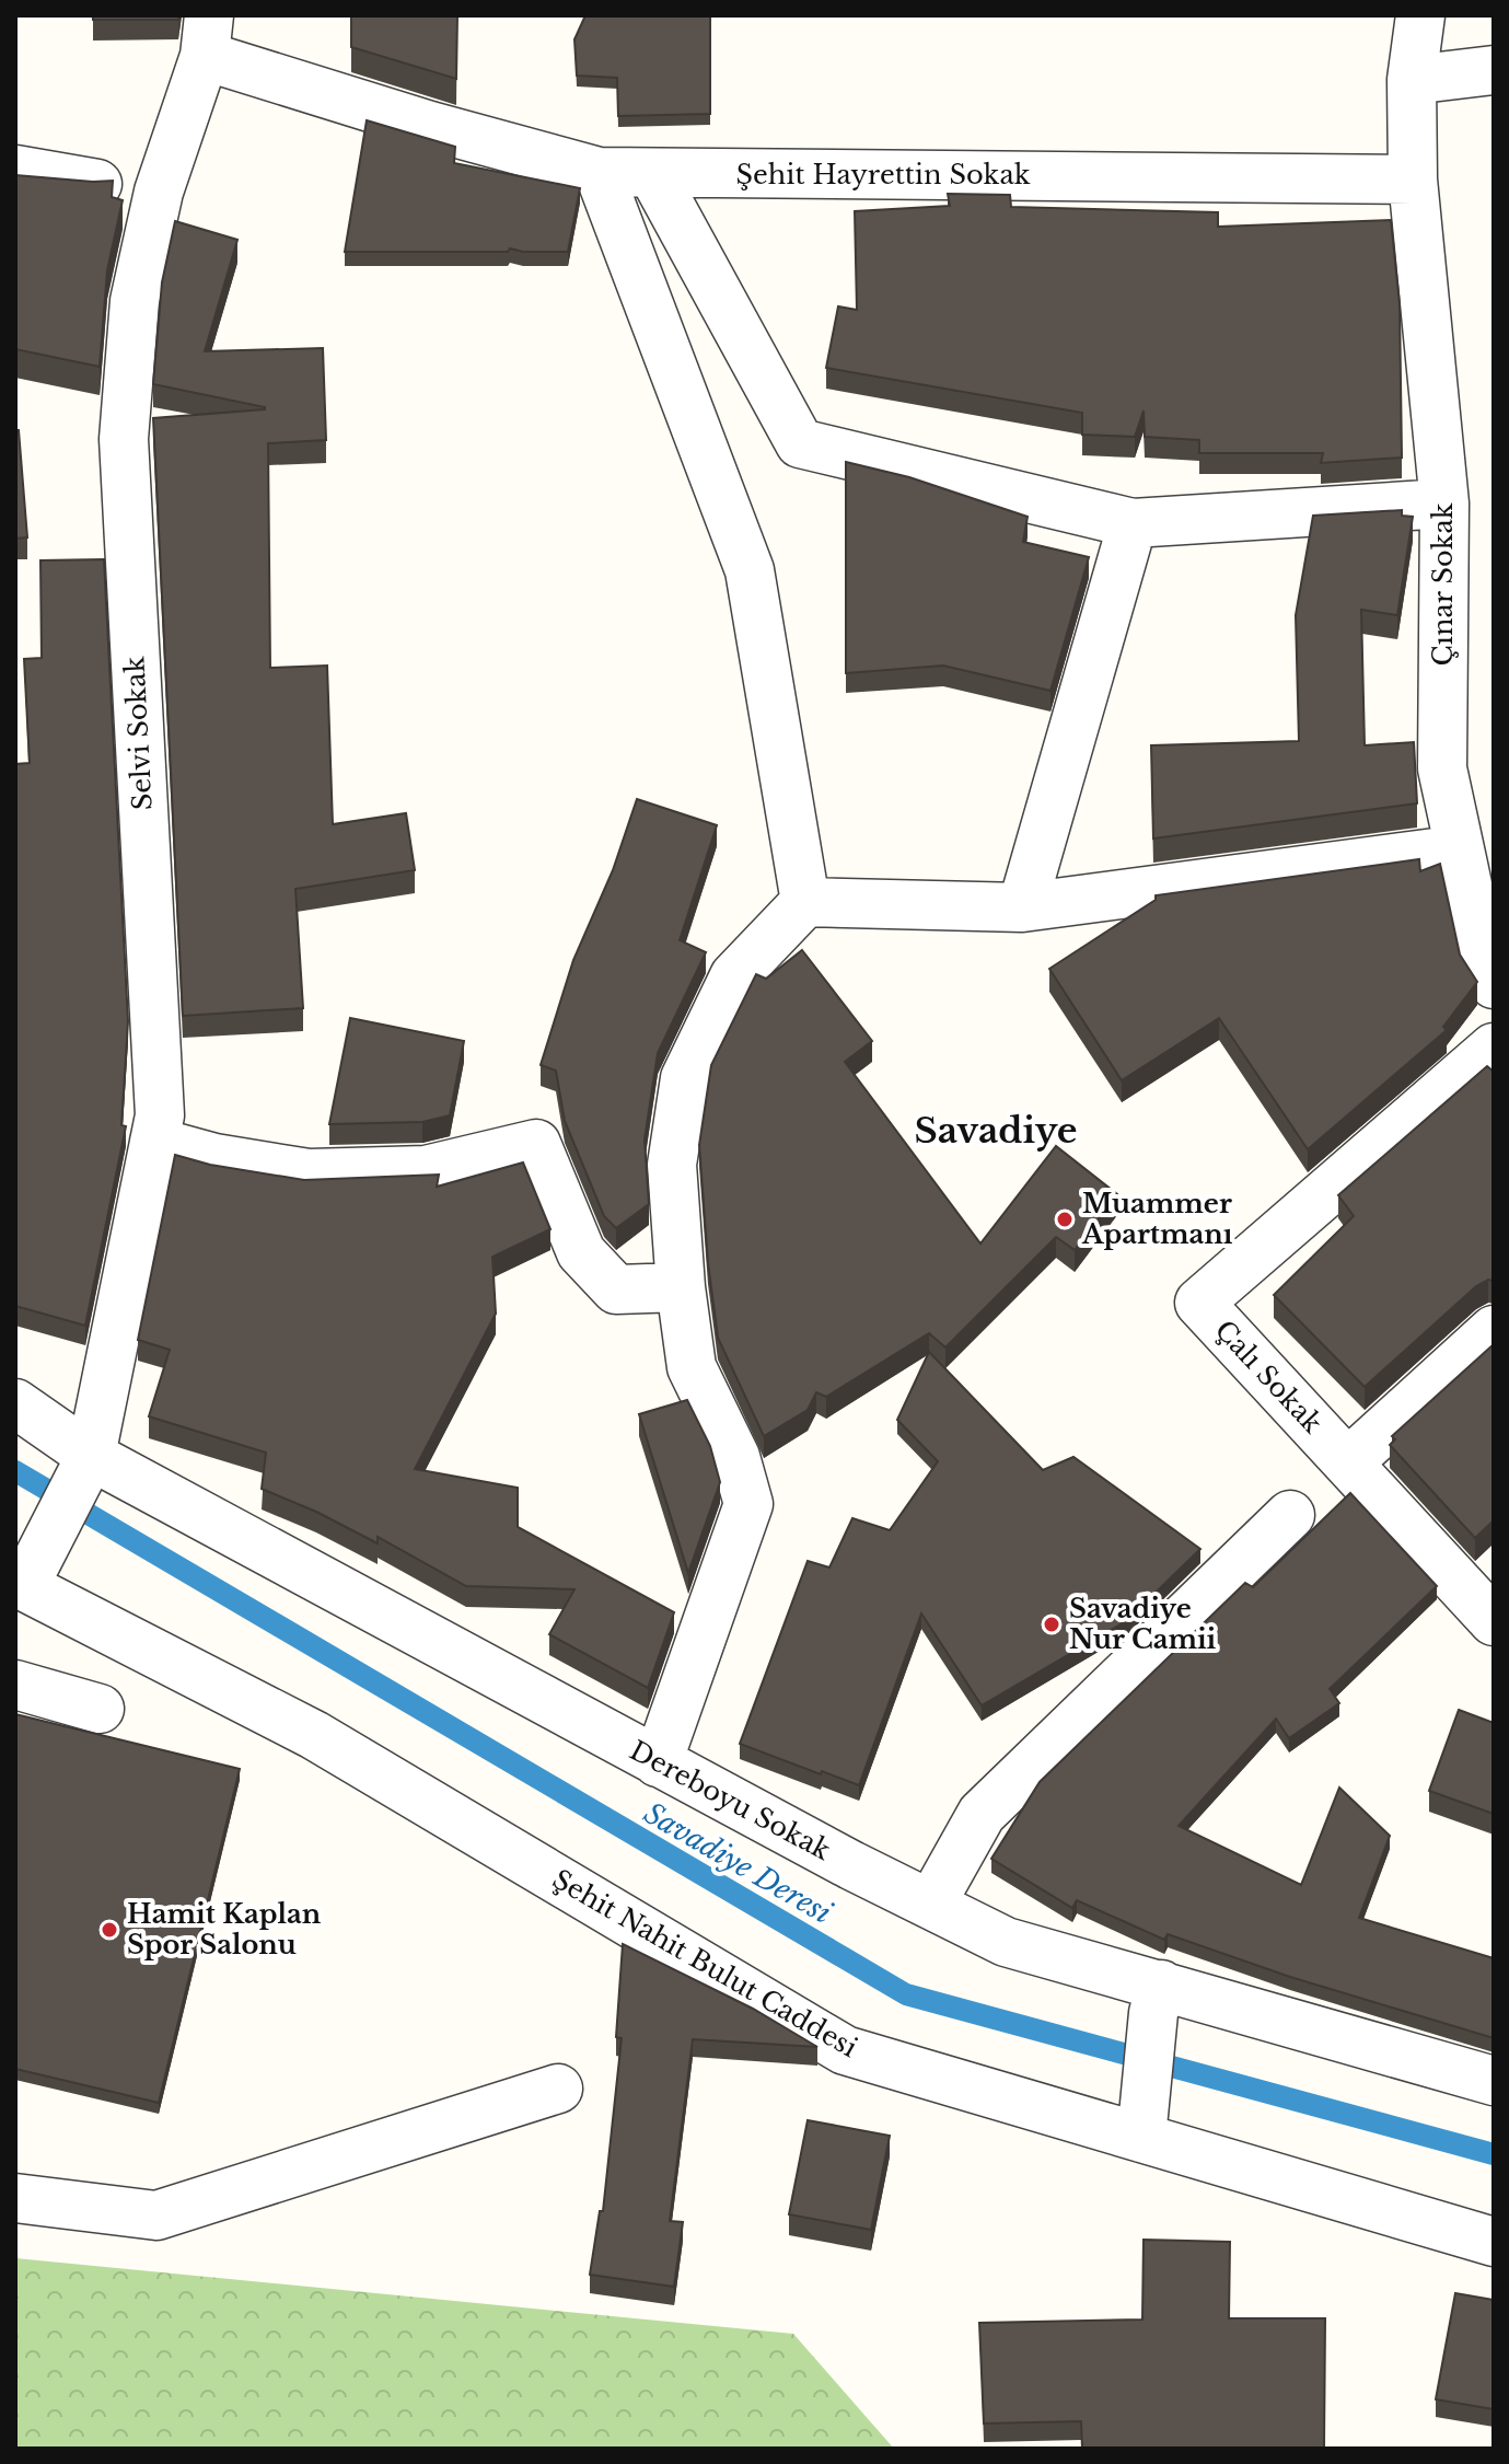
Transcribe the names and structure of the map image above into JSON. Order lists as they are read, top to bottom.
{
  "streets": {
    "street": [
      "Şehit Hayrettin Sokak",
      "Çınar Sokak",
      "Selvi Sokak",
      "Çalı Sokak",
      "Dereboyu Sokak",
      "Şehit Nahit Bulut Caddesi"
    ]
  },
  "crossings": [
    ["Şehit Hayrettin Sokak", "Çınar Sokak"],
    ["Şehit Hayrettin Sokak", "Selvi Sokak"],
    ["Selvi Sokak", "Dereboyu Sokak"],
    ["Selvi Sokak", "Şehit Nahit Bulut Caddesi"]
  ],
  "districts": ["Savadiye"],
  "water": ["Savadiye Deresi"],
  "places": ["Muammer Apartmanı", "Savadiye Nur Camii", "Hamit Kaplan Spor Salonu"]
}
